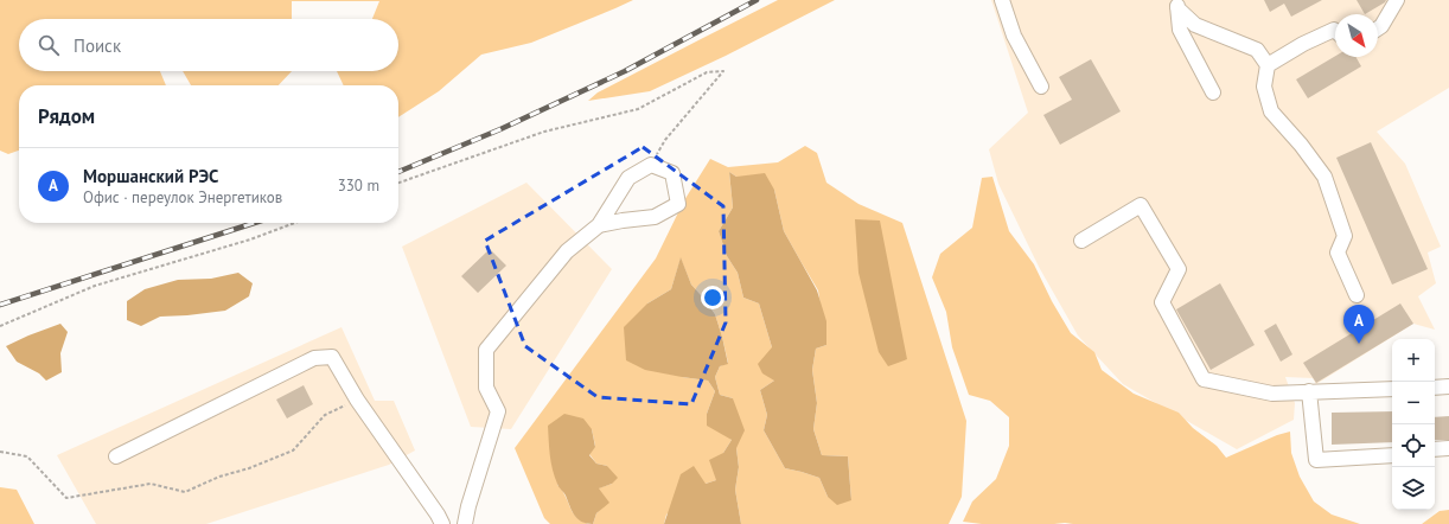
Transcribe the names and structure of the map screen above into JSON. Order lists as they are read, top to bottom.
{
  "north": "bottom right",
  "page": {
    "search": "Поиск",
    "heading": "Рядом",
    "list": [
      {
        "mark": "A",
        "name": "Моршанский РЭС",
        "note": "Офис · переулок Энергетиков",
        "value": "330 m"
      }
    ],
    "pins": "A",
    "map_buttons": ["+", "−"]
  }
}
